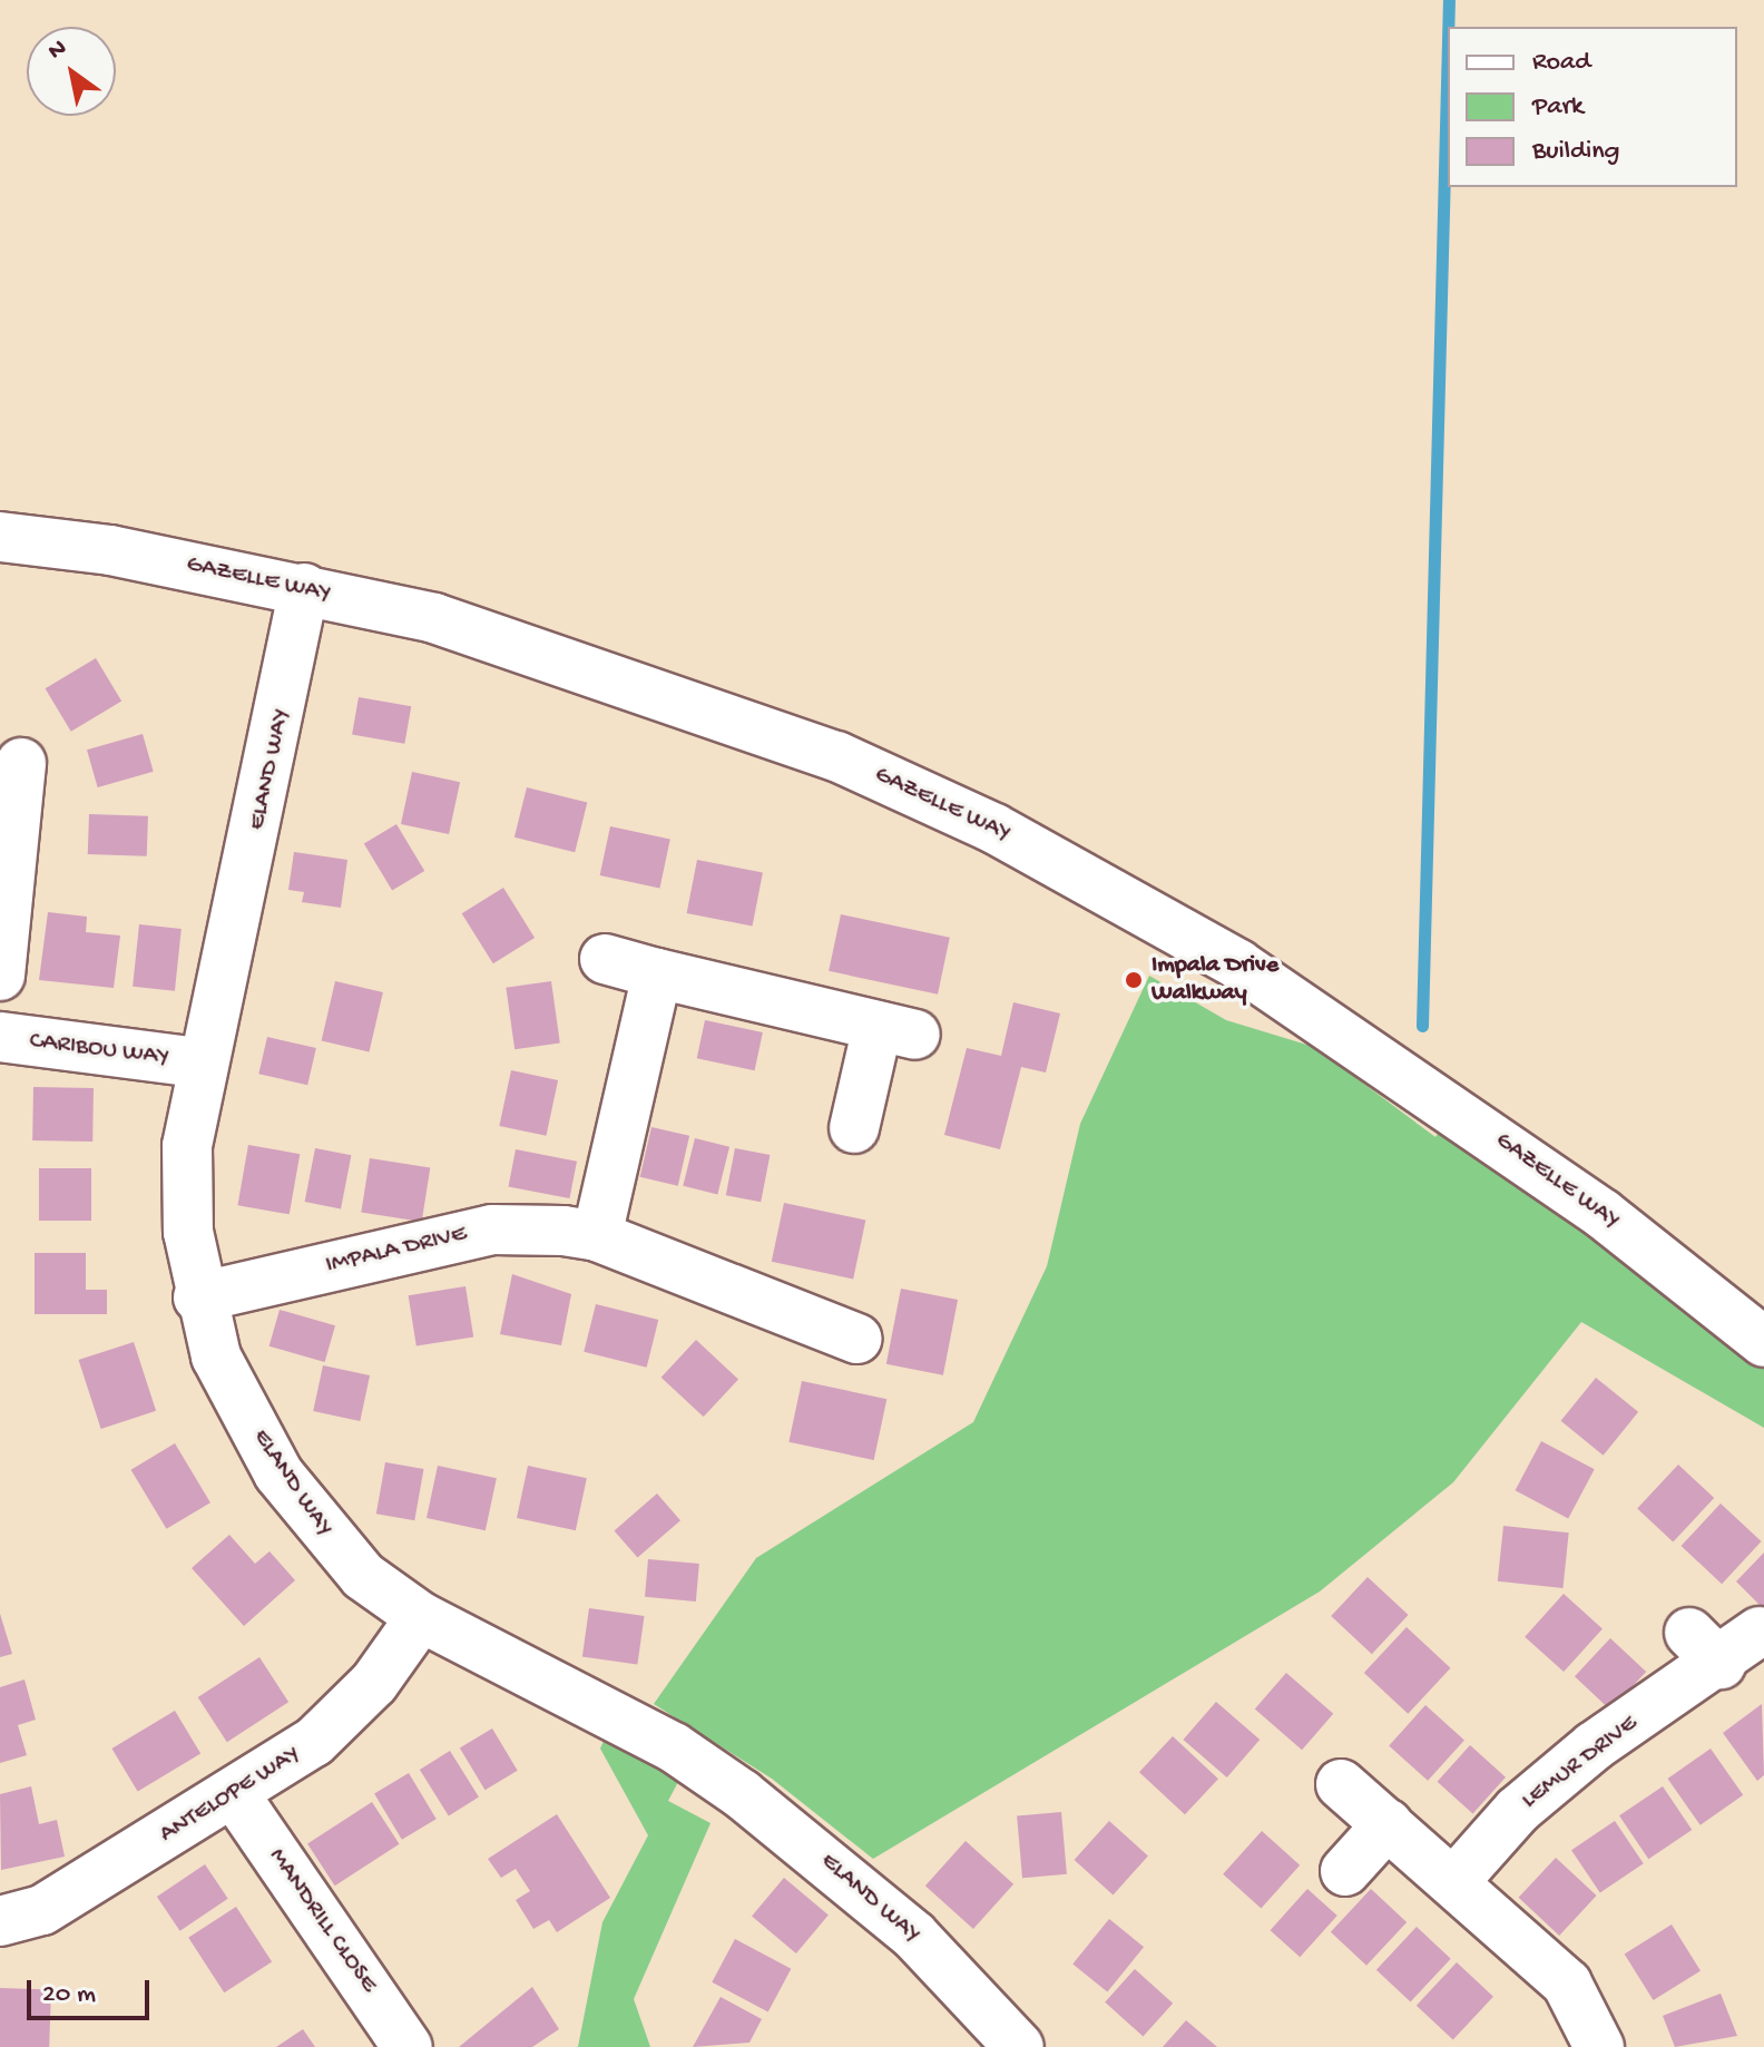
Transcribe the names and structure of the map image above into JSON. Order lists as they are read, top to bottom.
{
  "streets": {
    "street": [
      "GAZELLE WAY",
      "ELAND WAY",
      "CARIBOU WAY",
      "IMPALA DRIVE",
      "LEMUR DRIVE",
      "ANTELOPE WAY",
      "MANDRILL CLOSE"
    ]
  },
  "crossings": [
    ["GAZELLE WAY", "ELAND WAY"],
    ["ELAND WAY", "CARIBOU WAY"],
    ["ELAND WAY", "IMPALA DRIVE"],
    ["ELAND WAY", "ANTELOPE WAY"],
    ["ANTELOPE WAY", "MANDRILL CLOSE"]
  ],
  "places": ["Impala Drive Walkway"],
  "legend": ["Road", "Park", "Building"],
  "scale_bar": "20 m",
  "north": "top left"
}
